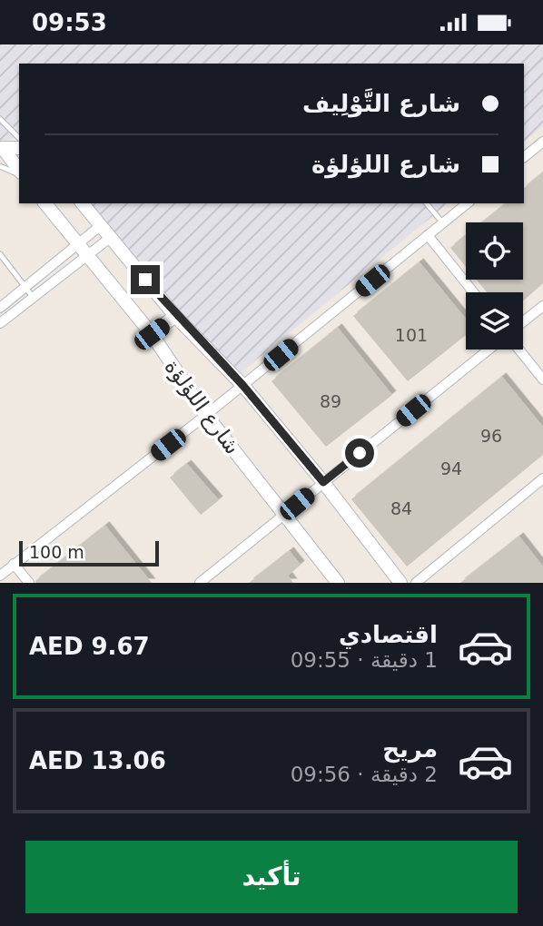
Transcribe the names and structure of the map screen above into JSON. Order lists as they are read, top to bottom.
{
  "streets": {
    "street": ["شارع اللؤلؤة"]
  },
  "house_numbers": [
    "101",
    "89",
    "96",
    "94",
    "84"
  ],
  "scale_bar": "100 m",
  "page": {
    "status": "09:53",
    "banner": ["شارع التَّوْلِيف", "شارع اللؤلؤة"],
    "scale": "100 m",
    "list": [
      {
        "name": "اقتصادي",
        "note": "1 دقيقة · 09:55",
        "value": "AED 9.67"
      },
      {
        "name": "مريح",
        "note": "2 دقيقة · 09:56",
        "value": "AED 13.06"
      }
    ],
    "buttons": "تأكيد"
  }
}
